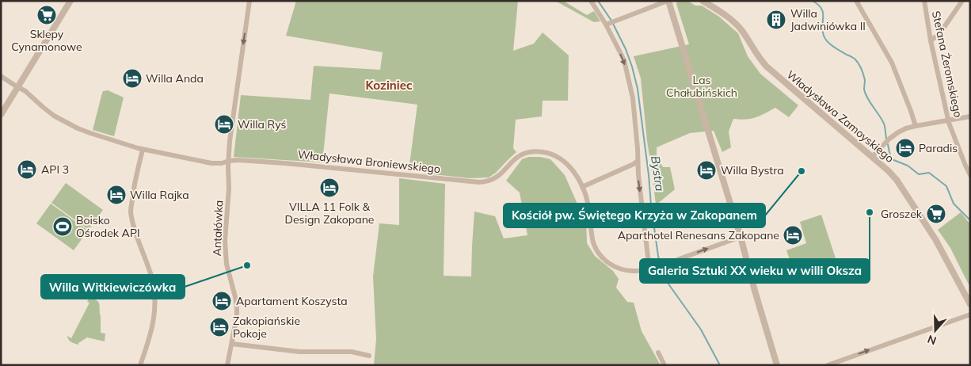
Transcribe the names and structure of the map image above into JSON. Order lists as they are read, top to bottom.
{
  "streets": {
    "street": [
      "Stefana Żeromskiego",
      "Władysława Zamoyskiego",
      "Władysława Broniewskiego",
      "Antałówka"
    ]
  },
  "crossings": [
    ["Władysława Broniewskiego", "Antałówka"]
  ],
  "one_way": ["Antałówka"],
  "districts": ["Koziniec"],
  "water": ["Bystra"],
  "parks": ["Las Chałubińskich"],
  "places": {
    "supermarket": ["Sklepy Cynamonowe", "Groszek"],
    "building": ["Willa Jadwiniówka II"],
    "hotel": [
      "Willa Anda",
      "Willa Ryś",
      "Paradis",
      "API 3",
      "Willa Bystra",
      "VILLA 11 Folk & Design Zakopane",
      "Willa Rajka",
      "Aparthotel Renesans Zakopane",
      "Apartament Koszysta",
      "Zakopiańskie Pokoje"
    ],
    "other": ["Kościół pw. Świętego Krzyża w Zakopanem", "Galeria Sztuki XX wieku w willi Oksza", "Willa Witkiewiczówka"],
    "sports": ["Boisko Ośrodek API"]
  },
  "north": "bottom"
}
